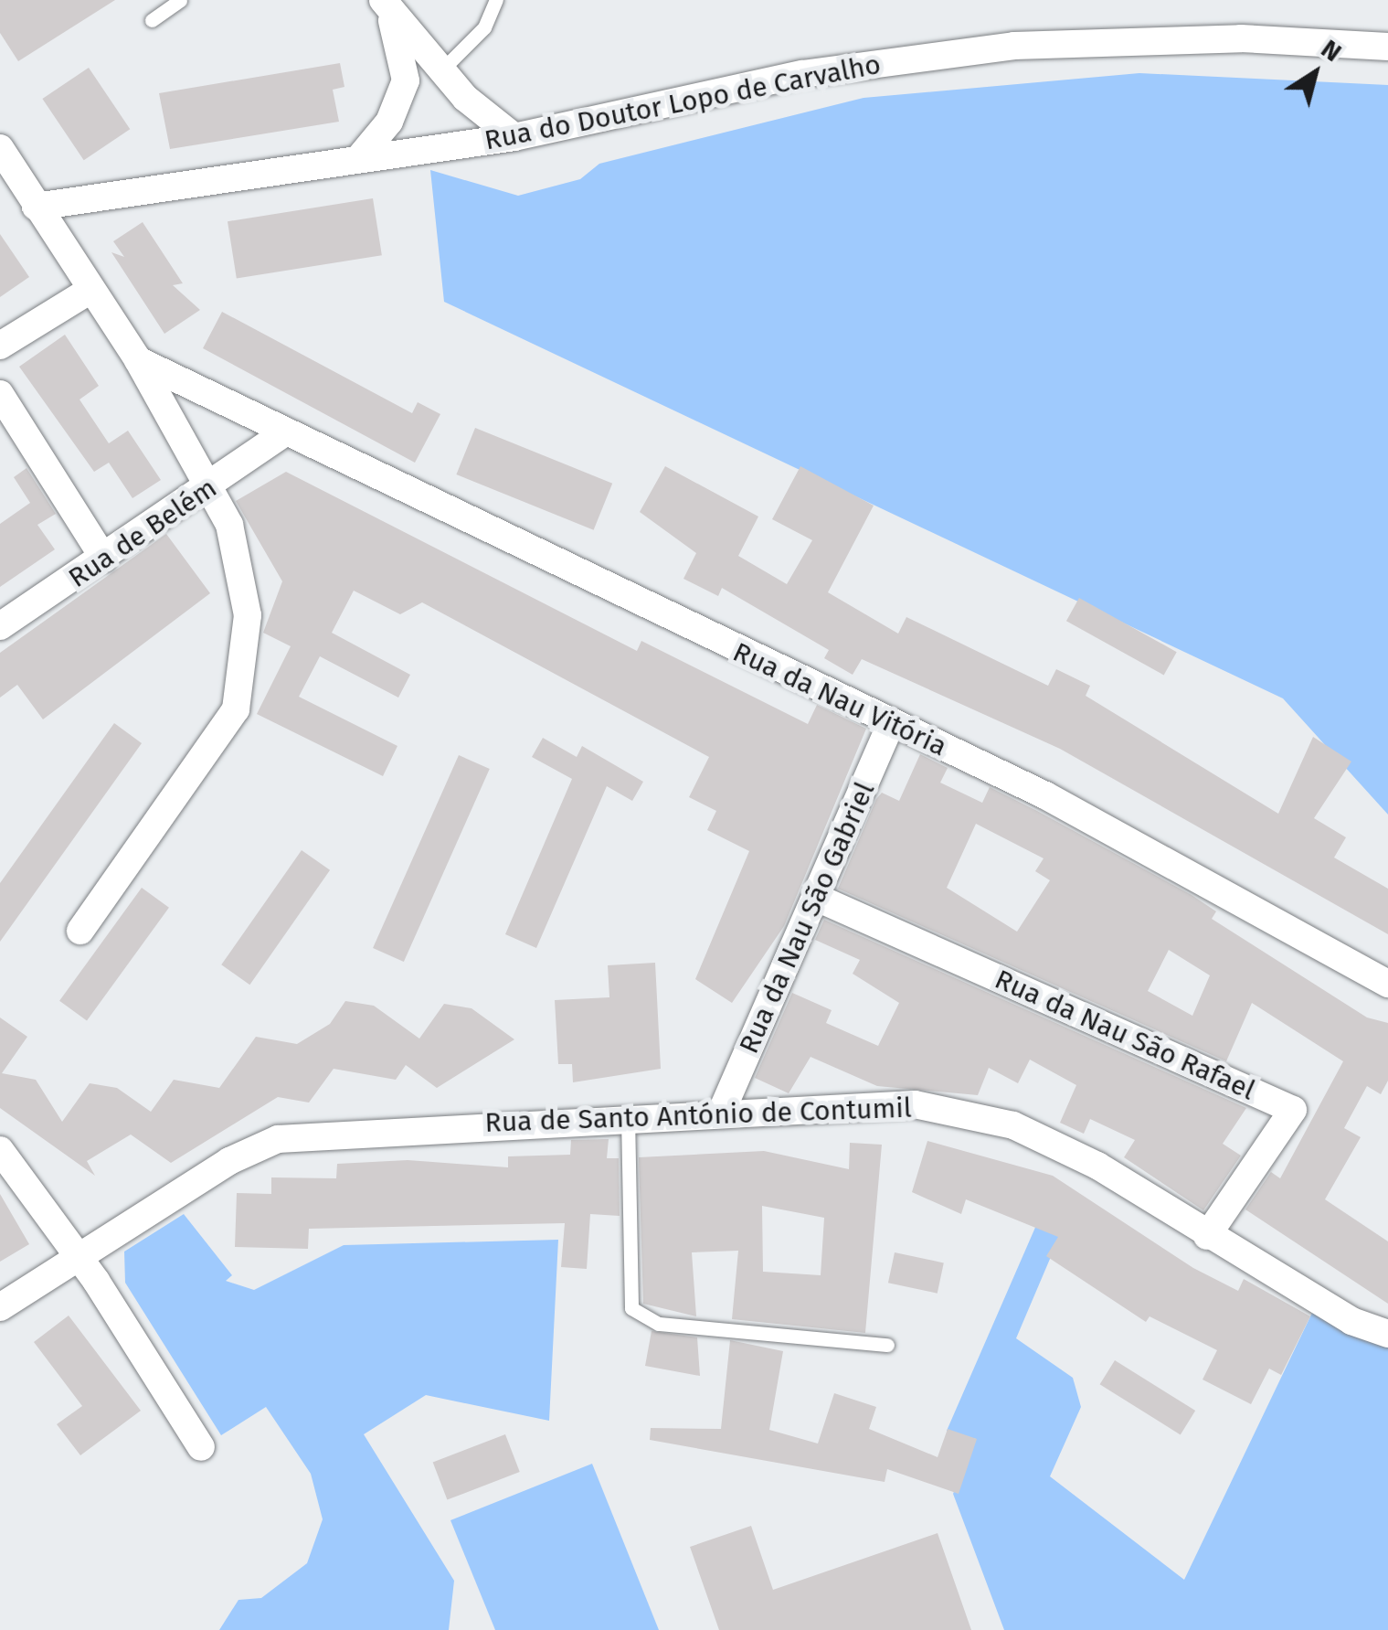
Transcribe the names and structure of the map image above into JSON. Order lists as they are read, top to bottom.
{
  "streets": {
    "street": [
      "Rua do Doutor Lopo de Carvalho",
      "Rua de Belém",
      "Rua da Nau Vitória",
      "Rua da Nau São Gabriel",
      "Rua da Nau São Rafael",
      "Rua de Santo António de Contumil"
    ]
  },
  "crossings": [
    ["Rua de Belém", "Rua da Nau Vitória"],
    ["Rua da Nau Vitória", "Rua da Nau São Gabriel"],
    ["Rua da Nau São Gabriel", "Rua da Nau São Rafael"],
    ["Rua da Nau São Gabriel", "Rua de Santo António de Contumil"],
    ["Rua da Nau São Rafael", "Rua de Santo António de Contumil"]
  ],
  "north": "top right"
}
